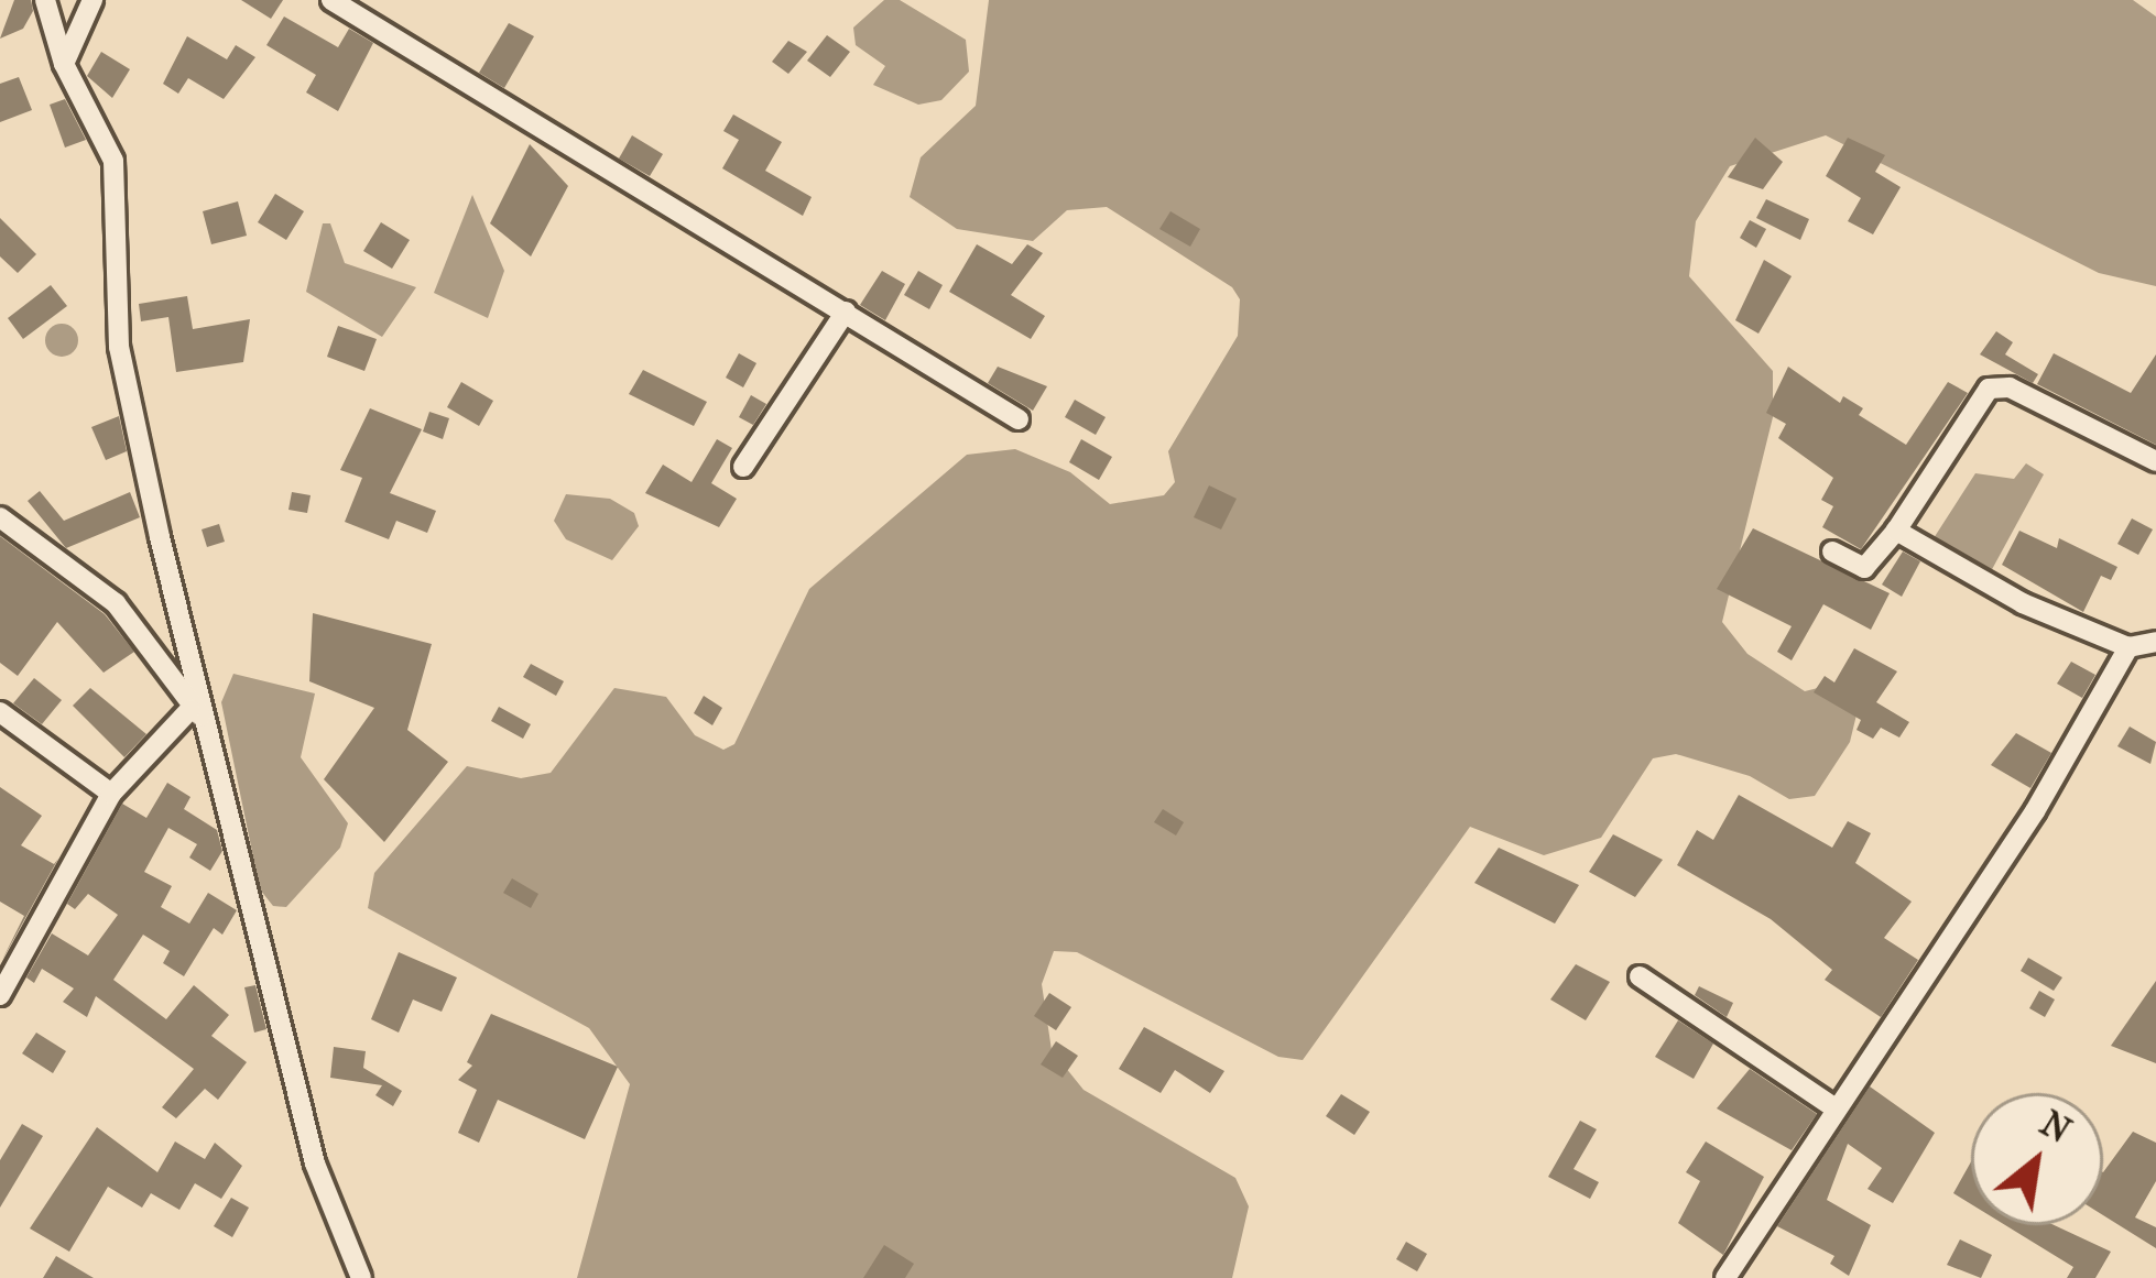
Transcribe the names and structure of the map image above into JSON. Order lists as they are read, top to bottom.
{
  "north": "top right"
}
